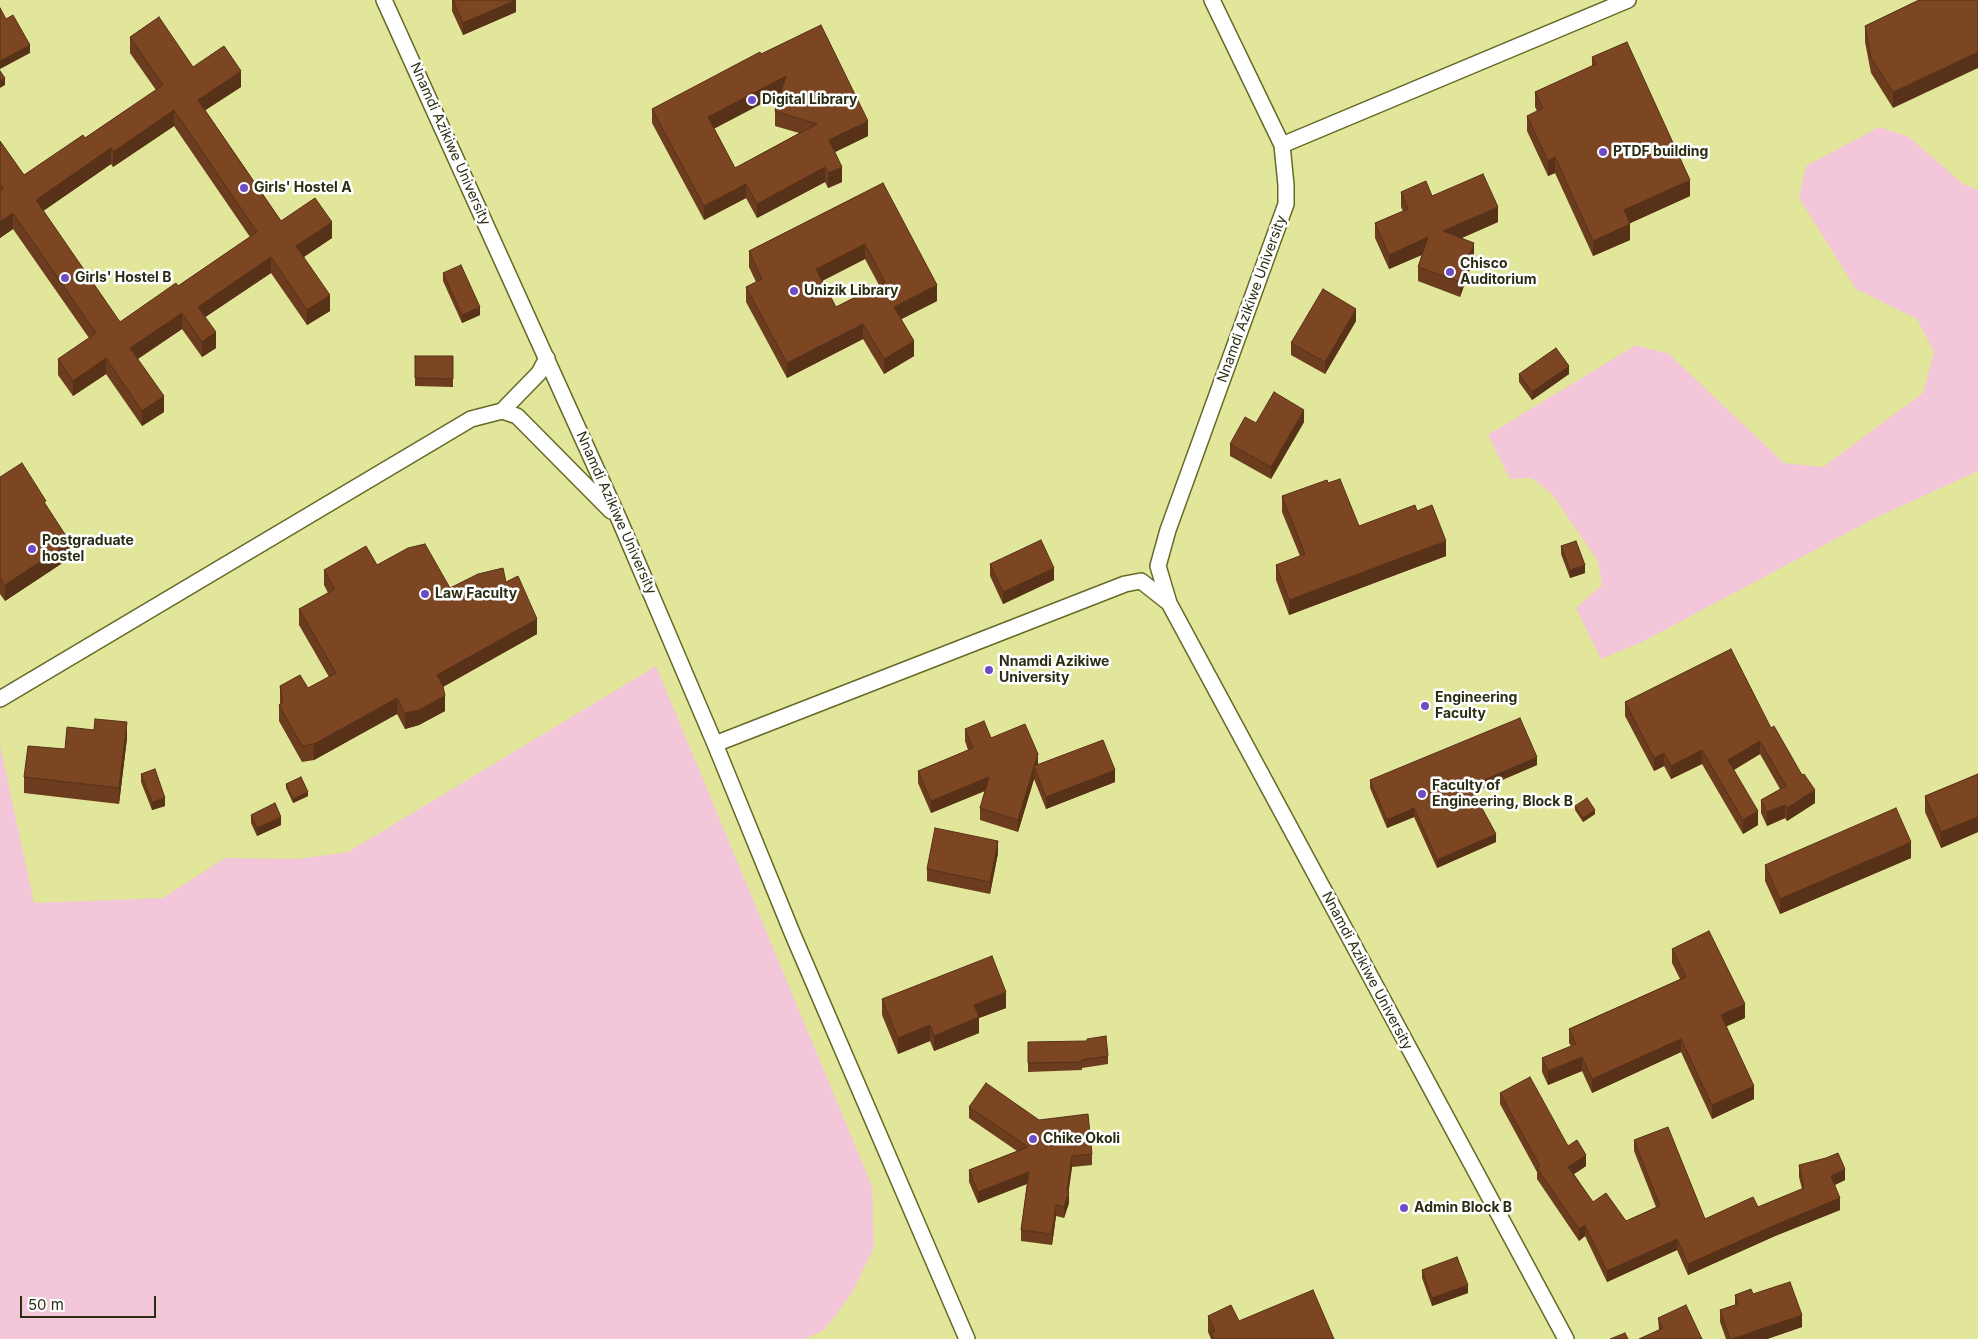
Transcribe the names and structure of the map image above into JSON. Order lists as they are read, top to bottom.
{
  "streets": {
    "street": ["Nnamdi Azikiwe University"]
  },
  "places": [
    "Digital Library",
    "PTDF building",
    "Girls' Hostel A",
    "Chisco Auditorium",
    "Girls' Hostel B",
    "Unizik Library",
    "Postgraduate hostel",
    "Law Faculty",
    "Nnamdi Azikiwe University",
    "Engineering Faculty",
    "Faculty of Engineering, Block B",
    "Chike Okoli",
    "Admin Block B"
  ],
  "scale_bar": "50 m"
}
